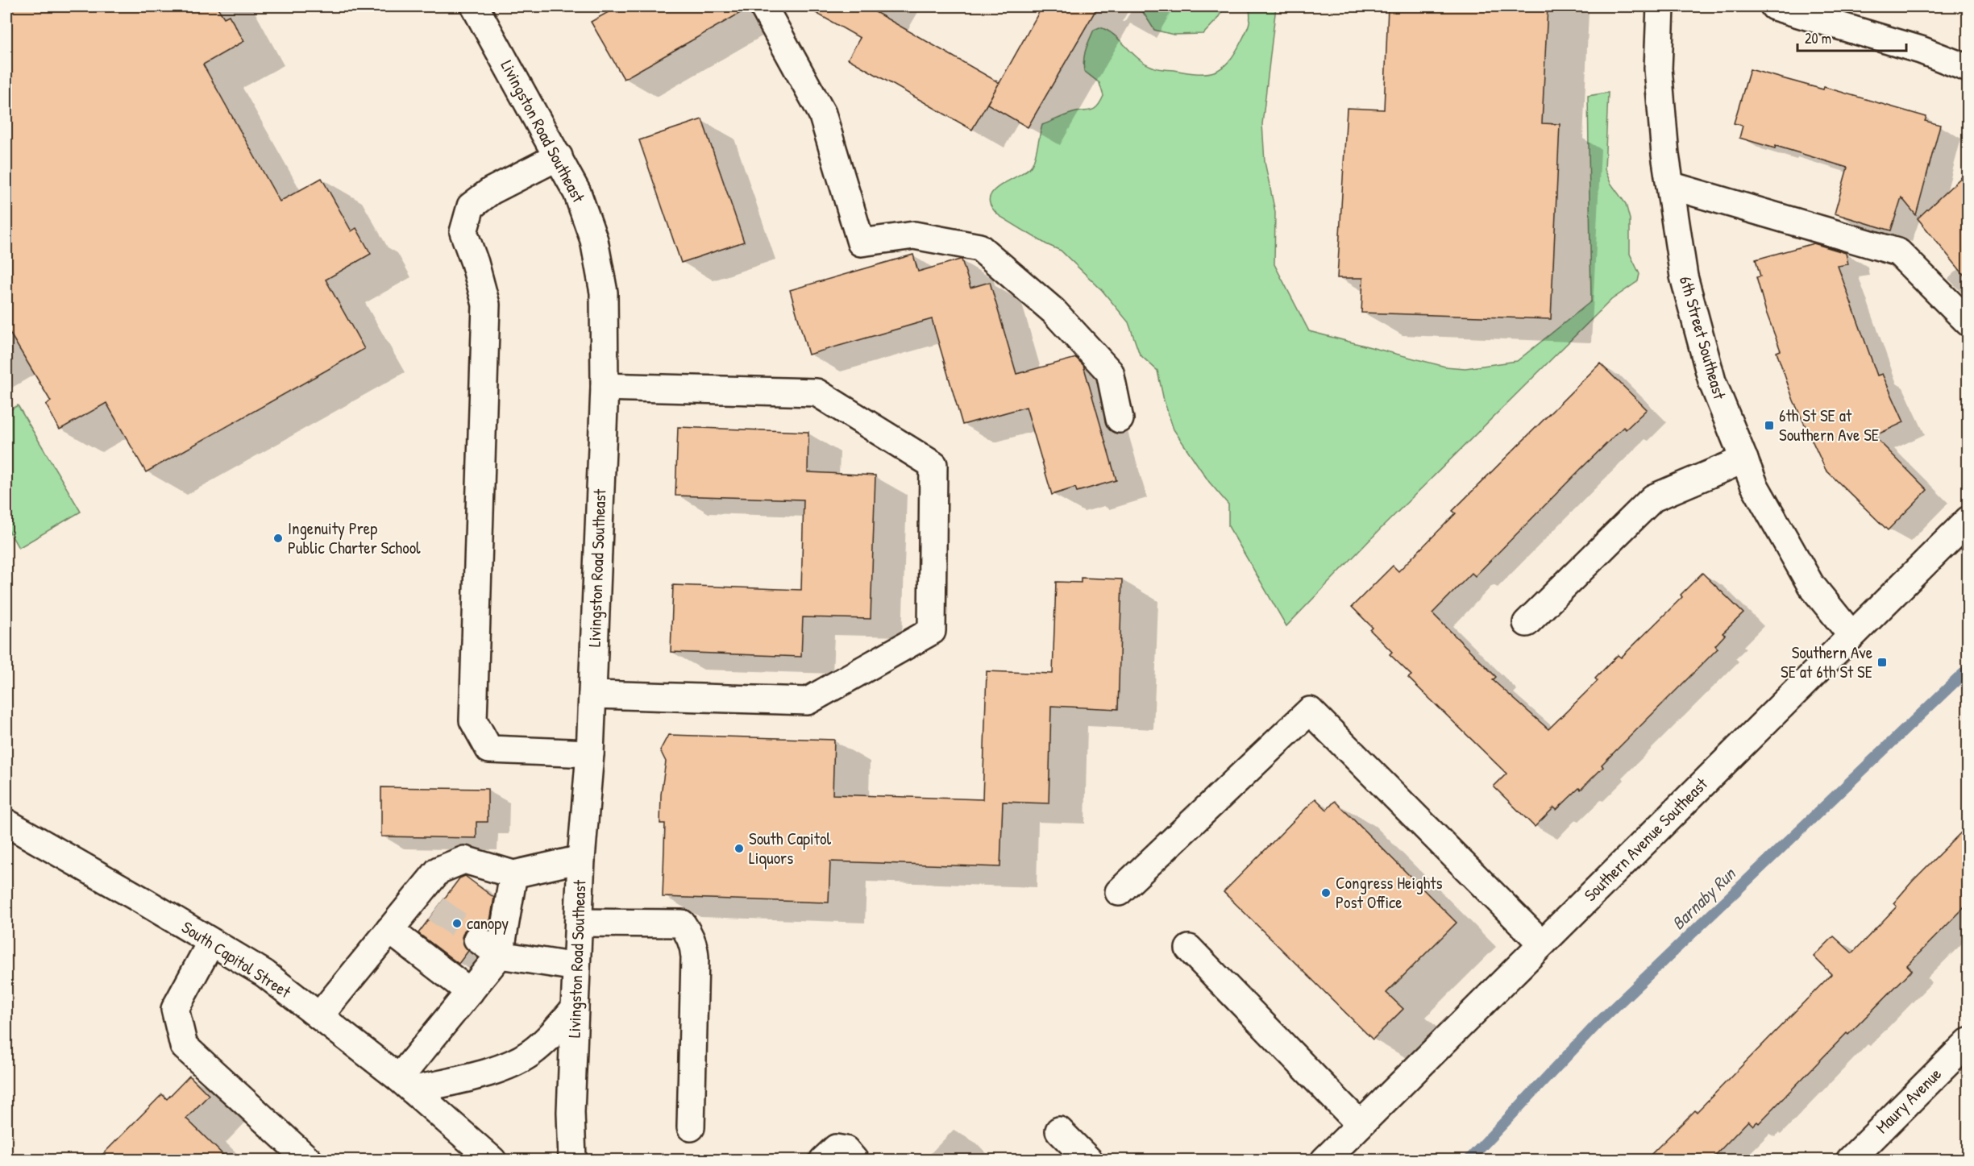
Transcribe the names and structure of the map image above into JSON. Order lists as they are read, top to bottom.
{
  "streets": {
    "street": [
      "Livingston Road Southeast",
      "6th Street Southeast",
      "Southern Avenue Southeast",
      "South Capitol Street",
      "Maury Avenue"
    ]
  },
  "crossings": [
    ["6th Street Southeast", "Southern Avenue Southeast"]
  ],
  "water": ["Barnaby Run"],
  "places": {
    "transit": ["6th St SE at Southern Ave SE", "Southern Ave SE at 6th St SE"],
    "other": [
      "Ingenuity Prep Public Charter School",
      "South Capitol Liquors",
      "Congress Heights Post Office",
      "canopy"
    ]
  },
  "scale_bar": "20 m"
}
